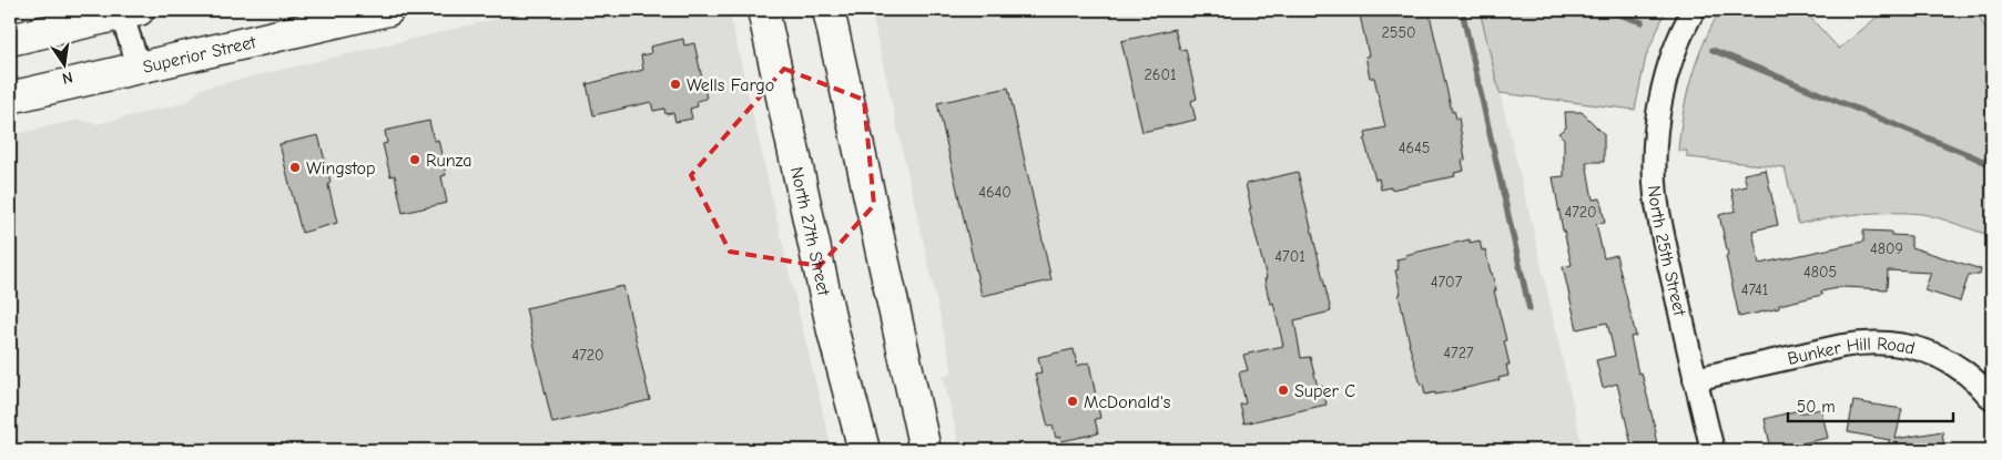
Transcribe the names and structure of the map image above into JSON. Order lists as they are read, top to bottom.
{
  "streets": {
    "main road": ["Superior Street", "North 27th Street"],
    "street": ["North 25th Street", "Bunker Hill Road"]
  },
  "crossings": [
    ["North 25th Street", "Bunker Hill Road"]
  ],
  "places": [
    "Wells Fargo",
    "Runza",
    "Wingstop",
    "Super C",
    "McDonald's"
  ],
  "house_numbers": [
    "2550",
    "2601",
    "4645",
    "4640",
    "4720",
    "4809",
    "4701",
    "4805",
    "4707",
    "4741",
    "4727",
    "4720"
  ],
  "scale_bar": "50 m",
  "north": "bottom"
}
